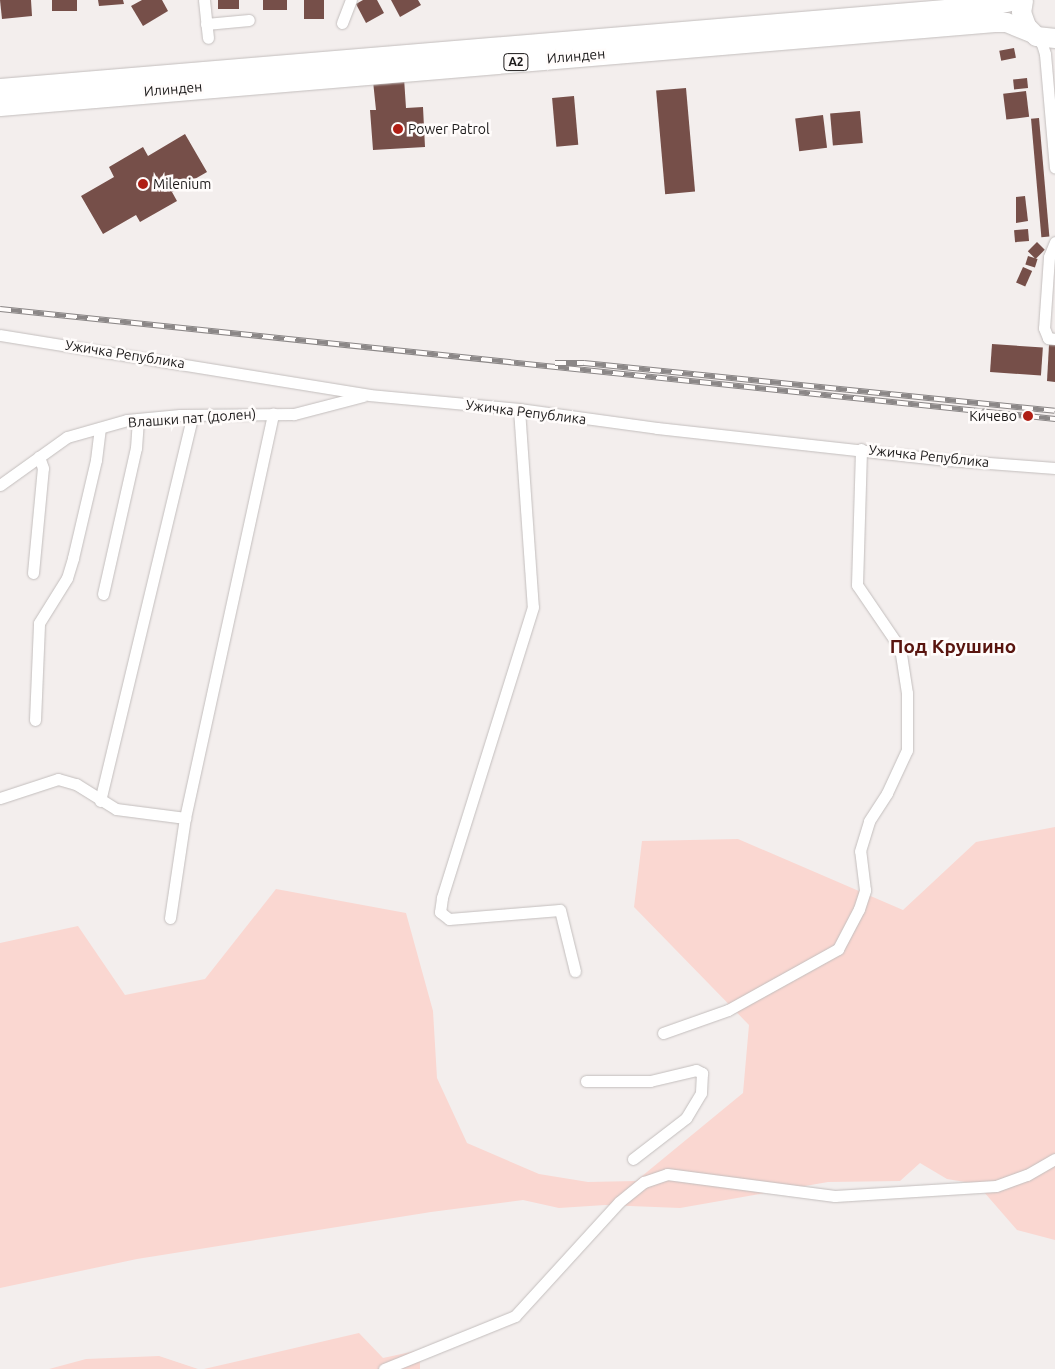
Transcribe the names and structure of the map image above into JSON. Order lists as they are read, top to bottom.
{
  "streets": {
    "main road": ["Илинден", "A2"],
    "street": ["Ужичка Република", "Влашки пат (долен)"]
  },
  "crossings": [
    ["Ужичка Република", "Влашки пат (долен)"]
  ],
  "districts": ["Под Крушино"],
  "places": ["Power Patrol", "Milenium", "Кичево"]
}
